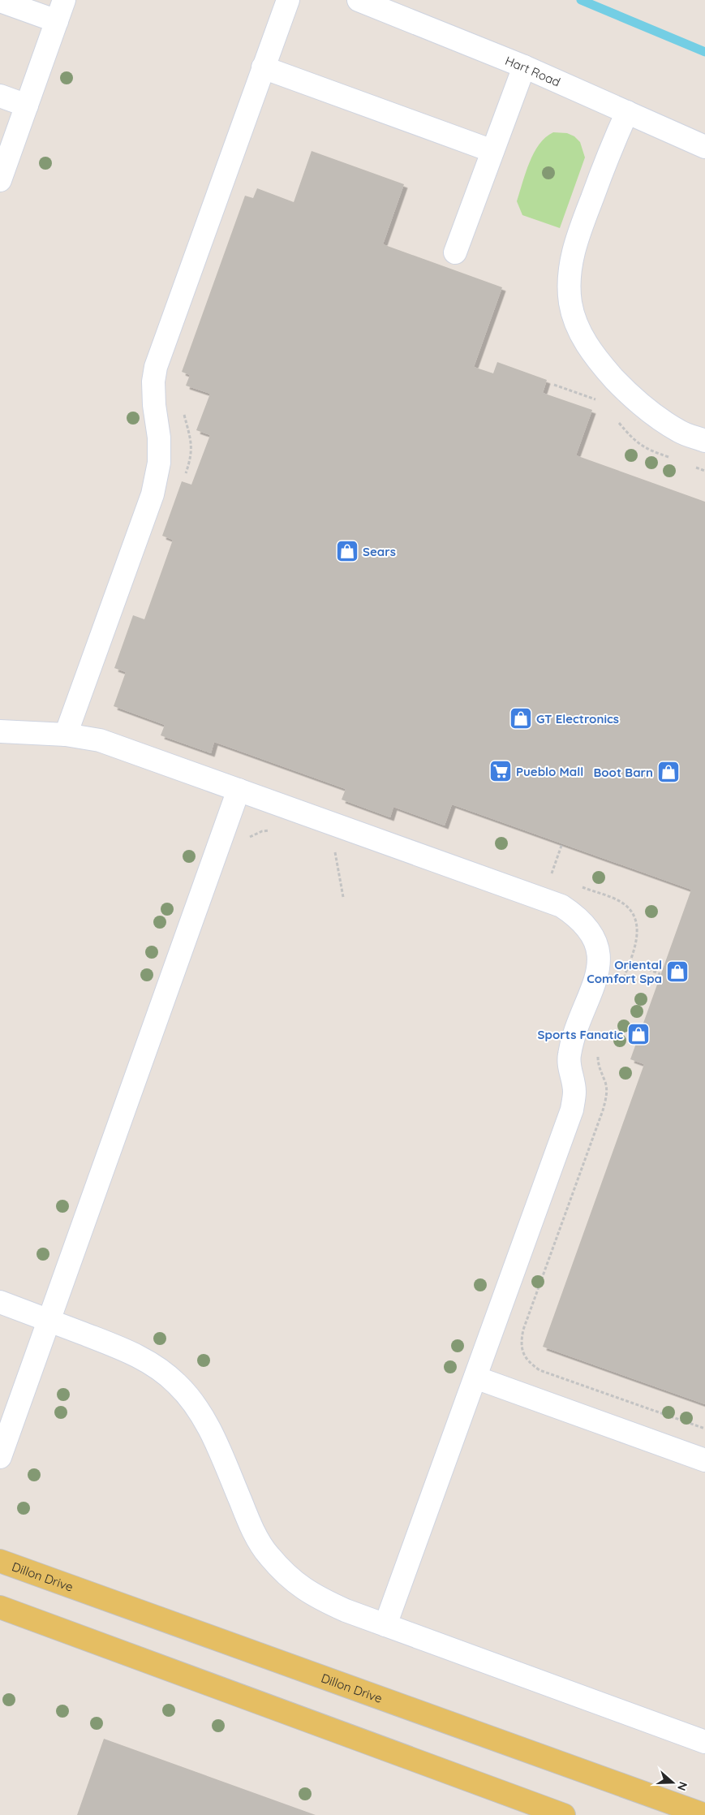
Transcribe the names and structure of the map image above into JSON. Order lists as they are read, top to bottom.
{
  "streets": {
    "main road": ["Dillon Drive"],
    "street": ["Hart Road"]
  },
  "places": {
    "shop": [
      "Sears",
      "GT Electronics",
      "Boot Barn",
      "Oriental Comfort Spa",
      "Sports Fanatic"
    ],
    "supermarket": ["Pueblo Mall"]
  },
  "north": "right"
}
